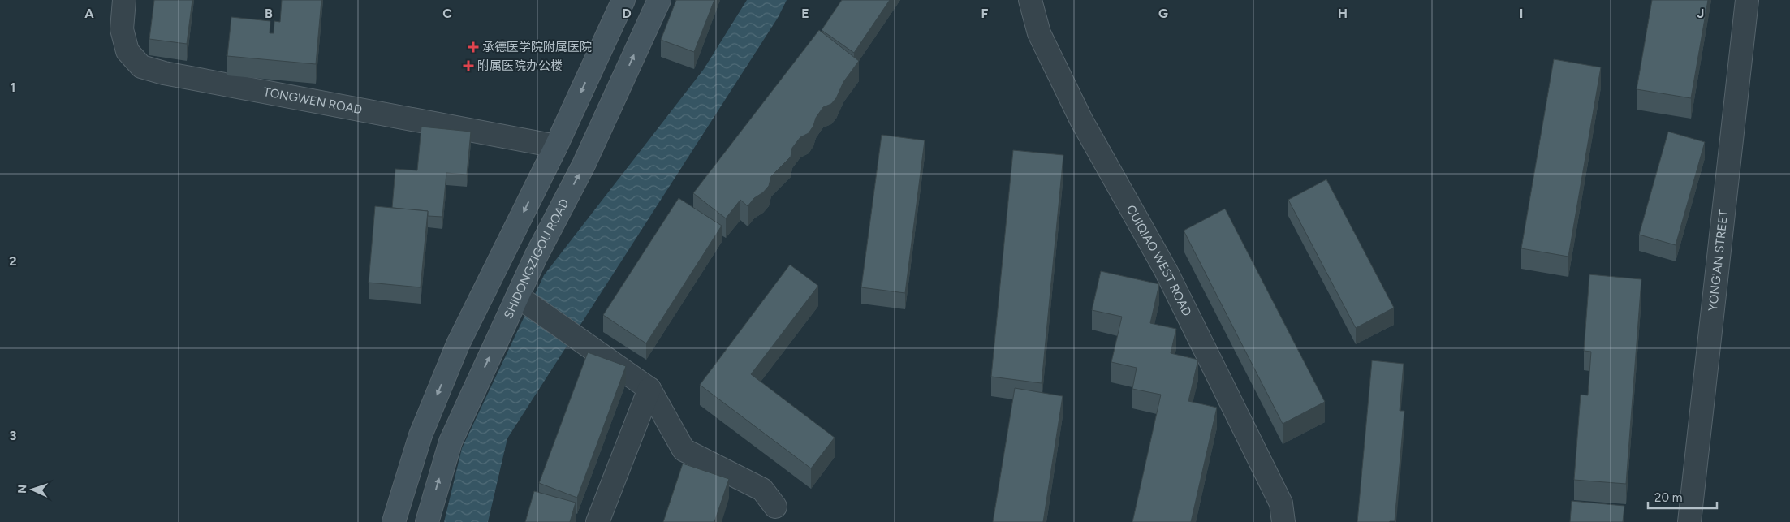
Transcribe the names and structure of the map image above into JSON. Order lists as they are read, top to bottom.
{
  "streets": {
    "main road": ["SHIDONGZIGOU ROAD"],
    "street": ["TONGWEN ROAD", "CUIQIAO WEST ROAD", "YONG'AN STREET"]
  },
  "places": {
    "health": ["承德医学院附属医院", "附属医院办公楼"]
  },
  "scale_bar": "20 m",
  "north": "left",
  "grid": {
    "columns": [
      "A",
      "B",
      "C",
      "D",
      "E",
      "F",
      "G",
      "H",
      "I",
      "J"
    ],
    "rows": ["1", "2", "3"]
  }
}
